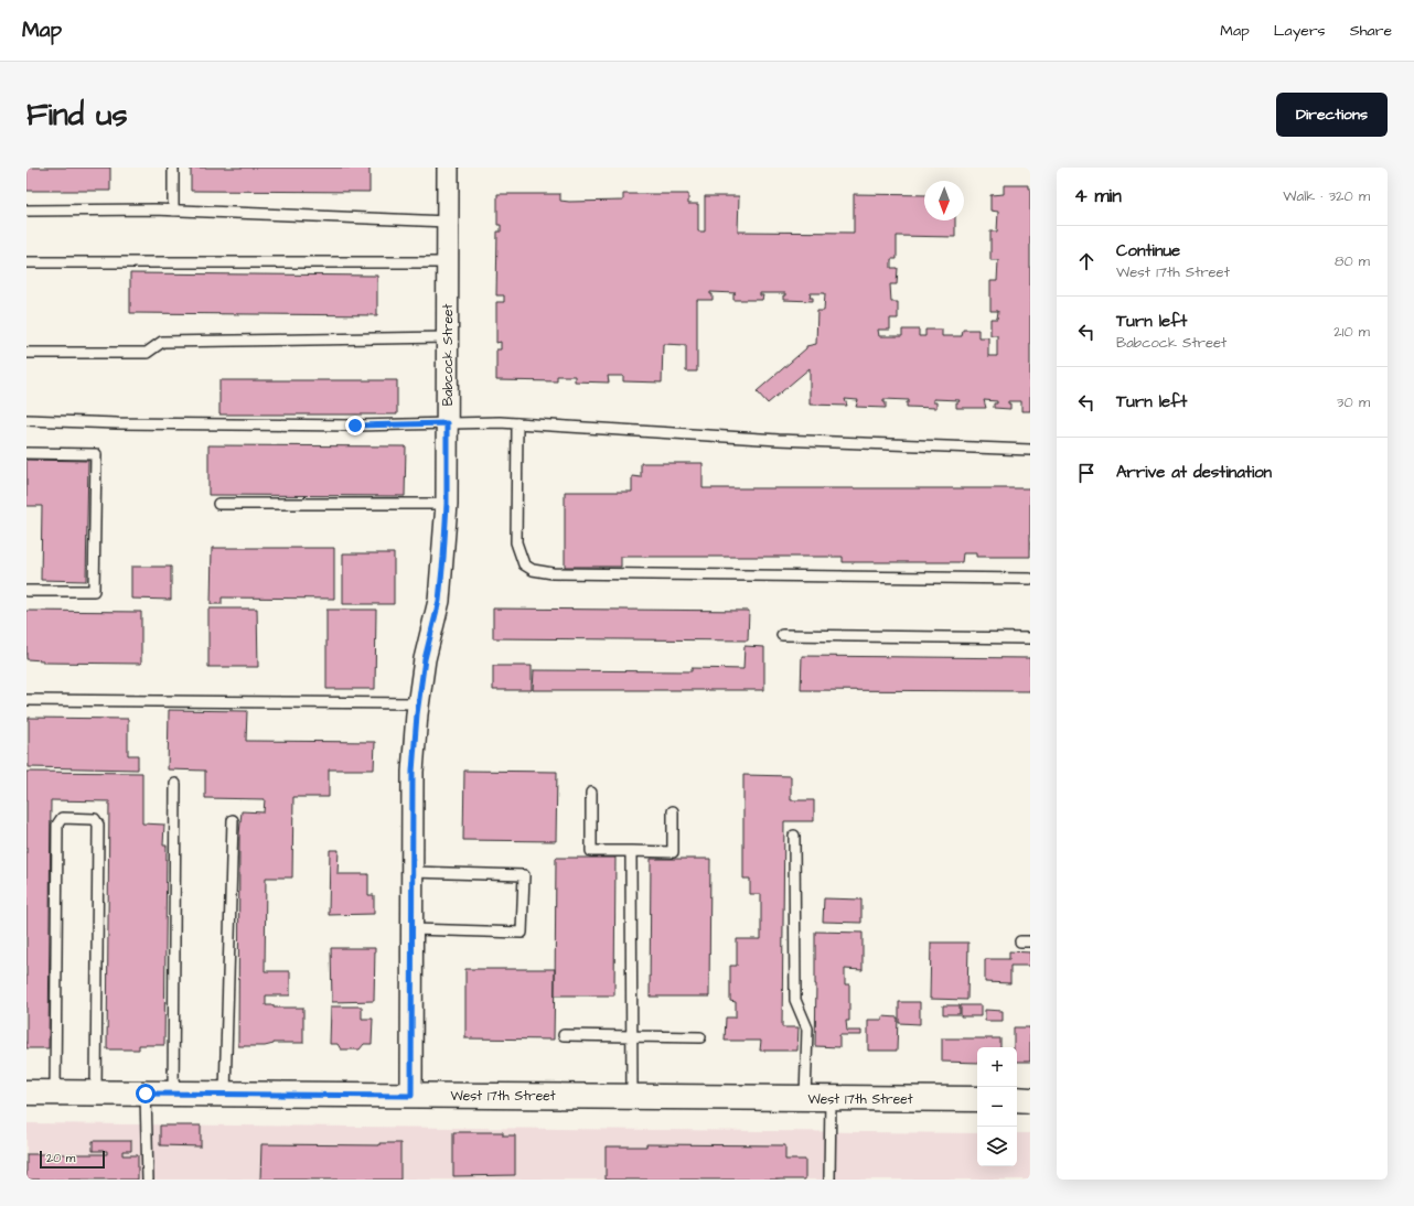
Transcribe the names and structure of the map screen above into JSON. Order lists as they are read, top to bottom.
{
  "streets": {
    "street": ["Babcock Street", "West 17th Street"]
  },
  "crossings": [
    ["Babcock Street", "West 17th Street"]
  ],
  "scale_bar": "20 m",
  "north": "bottom",
  "page": {
    "header": "Map",
    "nav": ["Map", "Layers", "Share"],
    "buttons": "Directions",
    "title": "Find us",
    "heading": ["4 min", "Walk · 320 m"],
    "list": [
      ["Continue", "West 17th Street", "80 m"],
      ["Turn left", "Babcock Street", "210 m"],
      ["Turn left", "30 m"],
      "Arrive at destination"
    ],
    "map_buttons": ["+", "−"],
    "scale": "20 m"
  }
}
